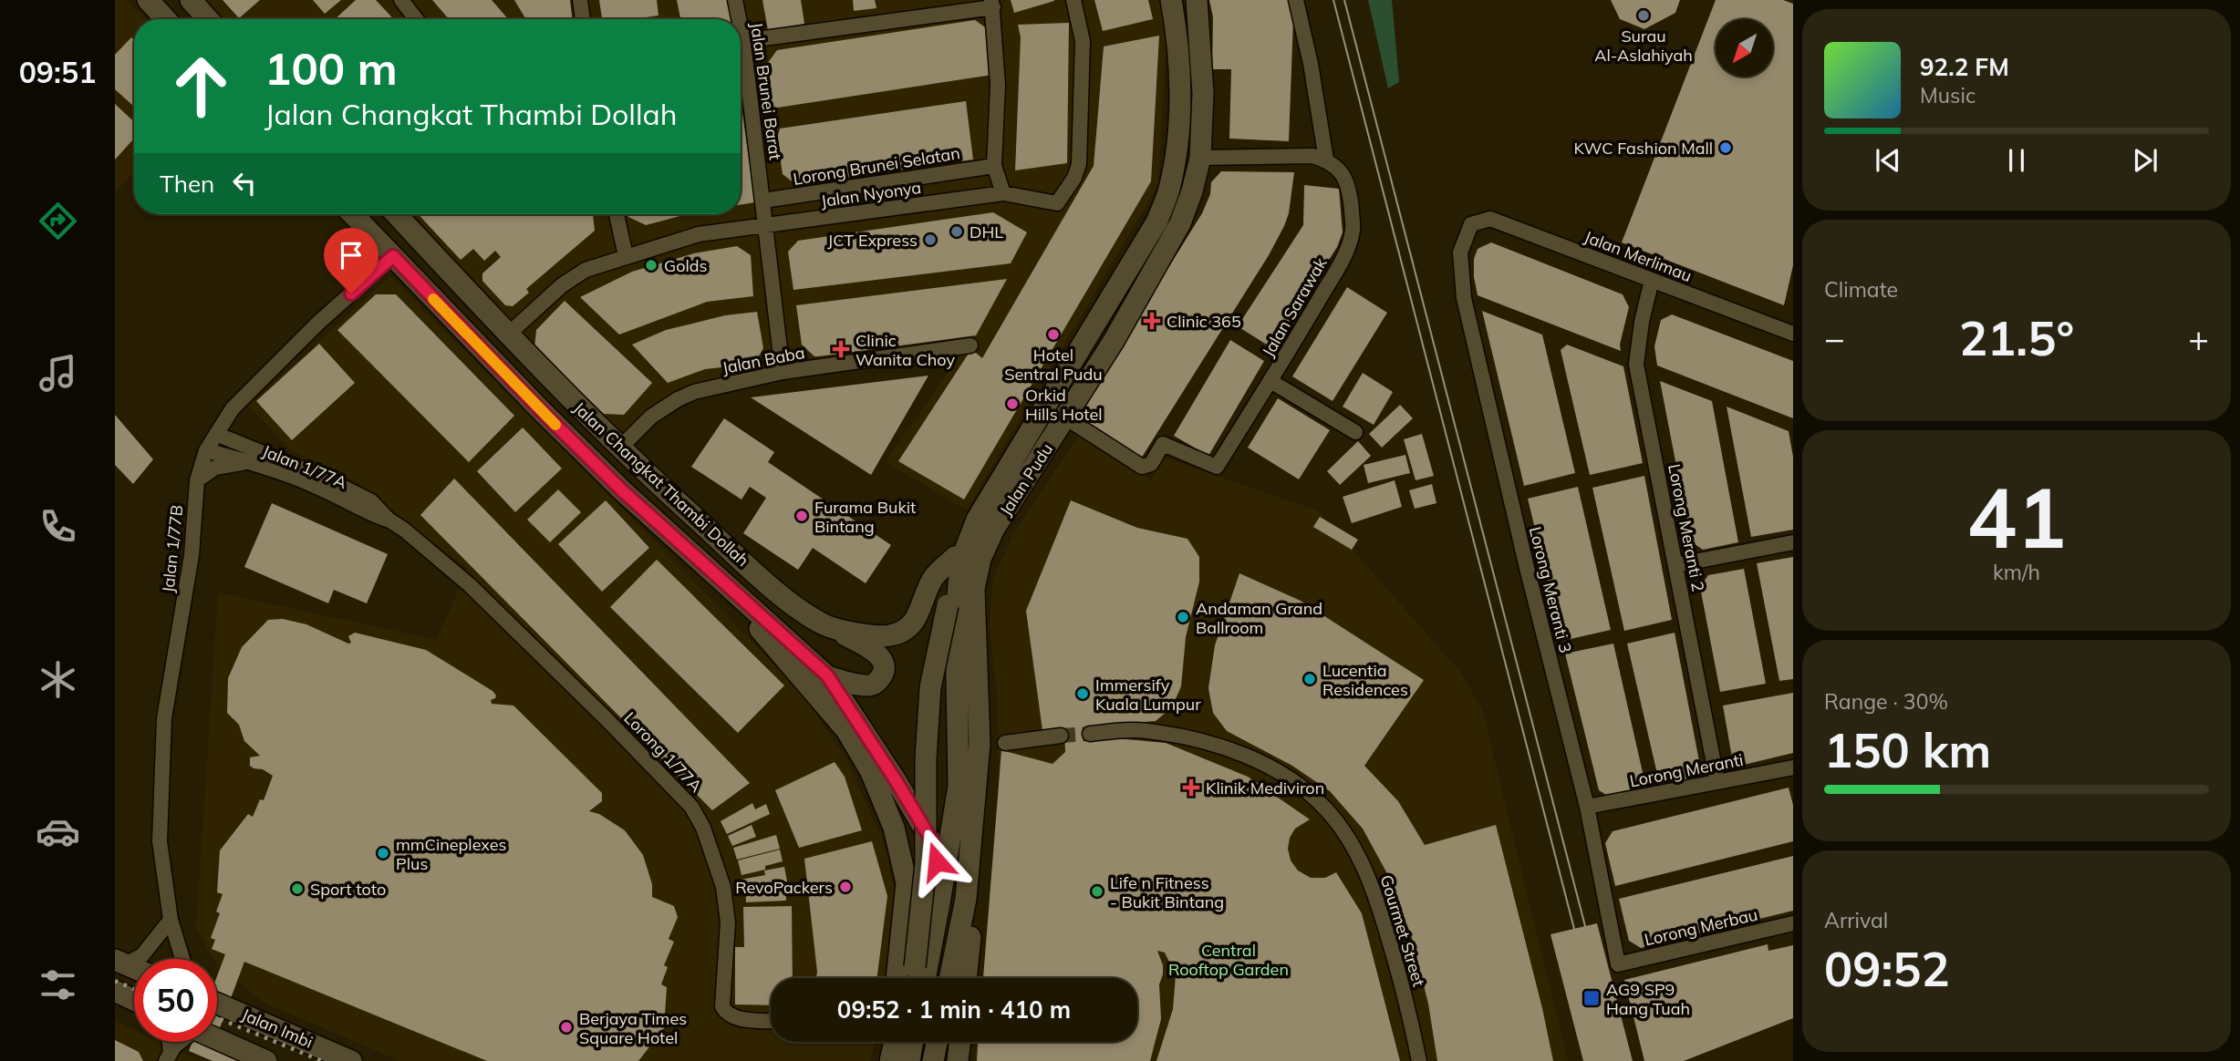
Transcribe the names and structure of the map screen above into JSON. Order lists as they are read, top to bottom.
{
  "streets": {
    "main road": ["Jalan Pudu", "Jalan Changkat Thambi Dollah", "Jalan Imbi"],
    "street": [
      "Jalan Brunei Barat",
      "Lorong Brunei Selatan",
      "Jalan Nyonya",
      "Jalan Merlimau",
      "Jalan Sarawak",
      "Jalan Baba",
      "Jalan 1/77A",
      "Lorong Meranti 2",
      "Jalan 1/77B",
      "Lorong Meranti 3",
      "Lorong 1/77A",
      "Lorong Meranti",
      "Lorong Merbau",
      "Gourmet Street"
    ]
  },
  "crossings": [
    ["Jalan Brunei Barat", "Lorong Brunei Selatan"],
    ["Jalan Brunei Barat", "Jalan Nyonya"],
    ["Jalan Brunei Barat", "Jalan Baba"],
    ["Jalan Nyonya", "Jalan Changkat Thambi Dollah"],
    ["Jalan Merlimau", "Lorong Meranti 2"],
    ["Jalan Merlimau", "Lorong Meranti 3"],
    ["Jalan Sarawak", "Jalan Pudu"],
    ["Jalan Baba", "Jalan Changkat Thambi Dollah"],
    ["Jalan 1/77A", "Jalan 1/77B"],
    ["Jalan 1/77A", "Lorong 1/77A"],
    ["Jalan Changkat Thambi Dollah", "Jalan 1/77B"],
    ["Lorong Meranti 2", "Lorong Meranti"],
    ["Lorong Meranti 3", "Lorong Meranti"],
    ["Lorong Meranti 3", "Lorong Merbau"]
  ],
  "parks": ["Central Rooftop Garden"],
  "places": {
    "other": [
      "Surau Al-Aslahiyah",
      "KWC Fashion Mall",
      "DHL",
      "JCT Express",
      "Golds",
      "Hotel Sentral Pudu",
      "Orkid Hills Hotel",
      "Furama Bukit Bintang",
      "Andaman Grand Ballroom",
      "Lucentia Residences",
      "Immersify Kuala Lumpur",
      "mmCineplexes Plus",
      "RevoPackers",
      "Sport toto",
      "Life n Fitness - Bukit Bintang",
      "Berjaya Times Square Hotel"
    ],
    "health": ["Clinic 365", "Clinic Wanita Choy", "Klinik Mediviron"],
    "transit": ["AG9 SP9 Hang Tuah"]
  },
  "north": "bottom left",
  "page": {
    "tabs": "09:51",
    "turn": ["100 m", "Jalan Changkat Thambi Dollah"],
    "song": ["92.2 FM", "Music"],
    "then": "Then",
    "tile": [
      "Climate",
      ["41", "km/h"],
      ["Range · 30%", "150 km"],
      ["Arrival", "09:52"]
    ],
    "heat": ["−", "21.5°", "+"],
    "limit": "50",
    "trip": "09:52 · 1 min · 410 m"
  }
}
